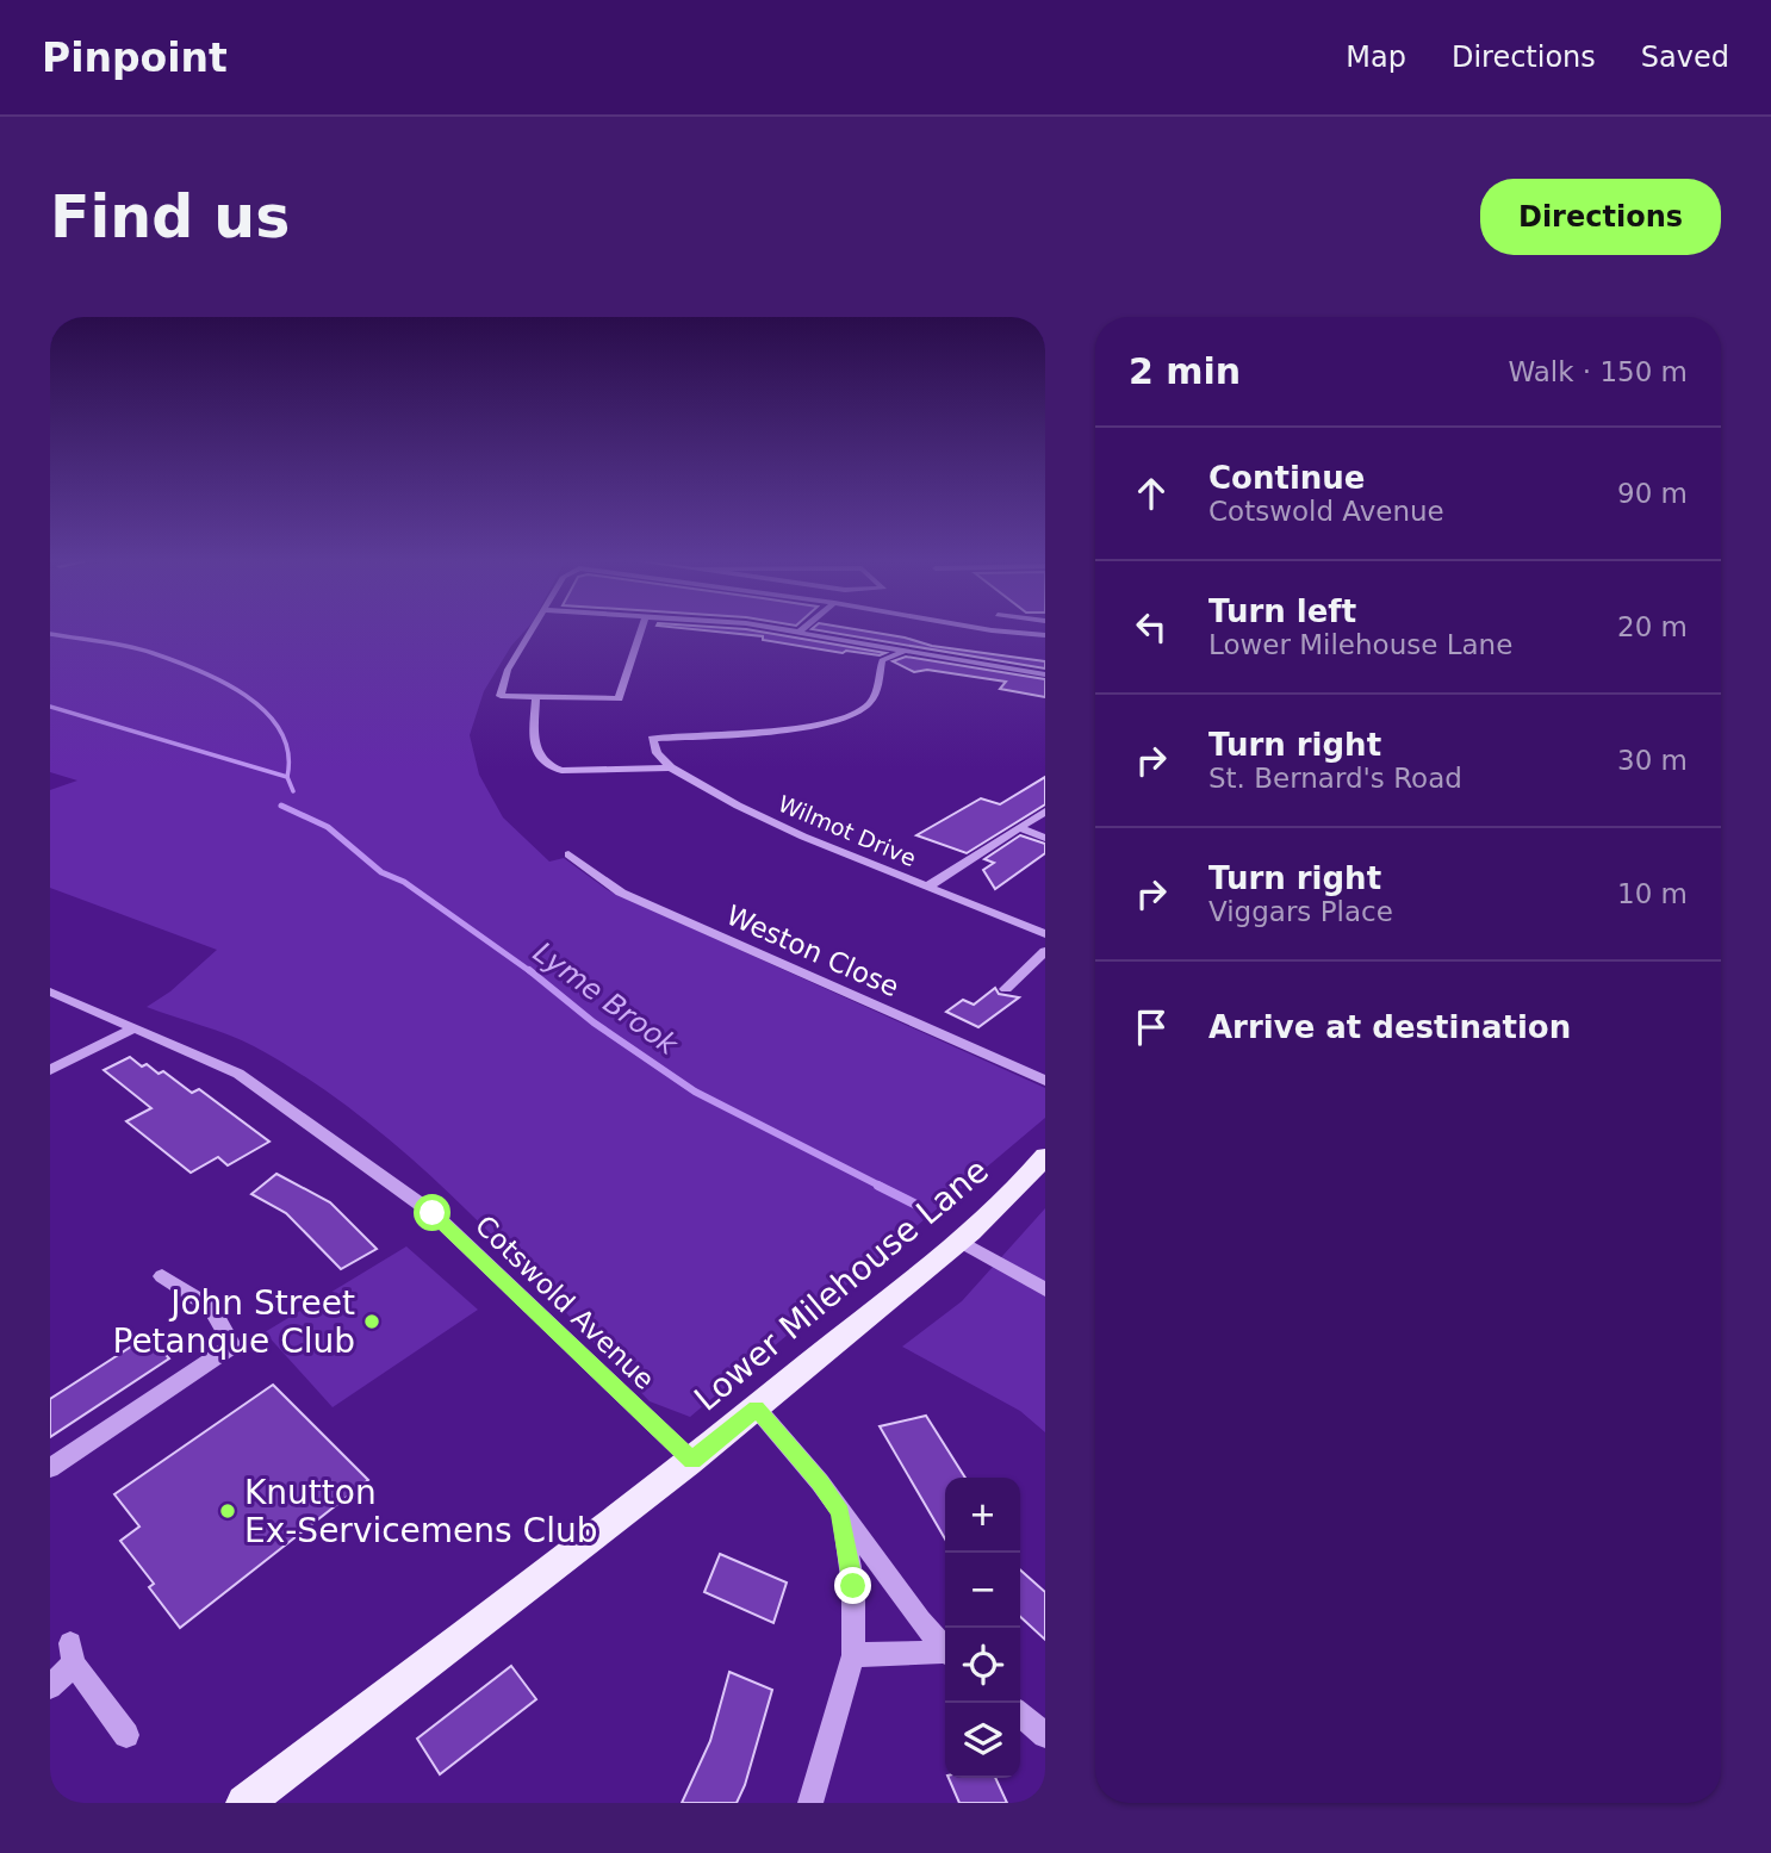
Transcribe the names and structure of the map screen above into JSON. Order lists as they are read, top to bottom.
{
  "streets": {
    "main road": ["Lower Milehouse Lane"],
    "street": ["Wilmot Drive", "Weston Close", "Cotswold Avenue"]
  },
  "crossings": [
    ["Lower Milehouse Lane", "Cotswold Avenue"]
  ],
  "water": ["Lyme Brook"],
  "places": ["John Street Petanque Club", "Knutton Ex-Servicemens Club"],
  "page": {
    "header": "Pinpoint",
    "nav": ["Map", "Directions", "Saved"],
    "buttons": "Directions",
    "title": "Find us",
    "heading": ["2 min", "Walk · 150 m"],
    "list": [
      ["Continue", "Cotswold Avenue", "90 m"],
      ["Turn left", "Lower Milehouse Lane", "20 m"],
      ["Turn right", "St. Bernard's Road", "30 m"],
      ["Turn right", "Viggars Place", "10 m"],
      "Arrive at destination"
    ],
    "map_buttons": ["+", "−"]
  }
}
